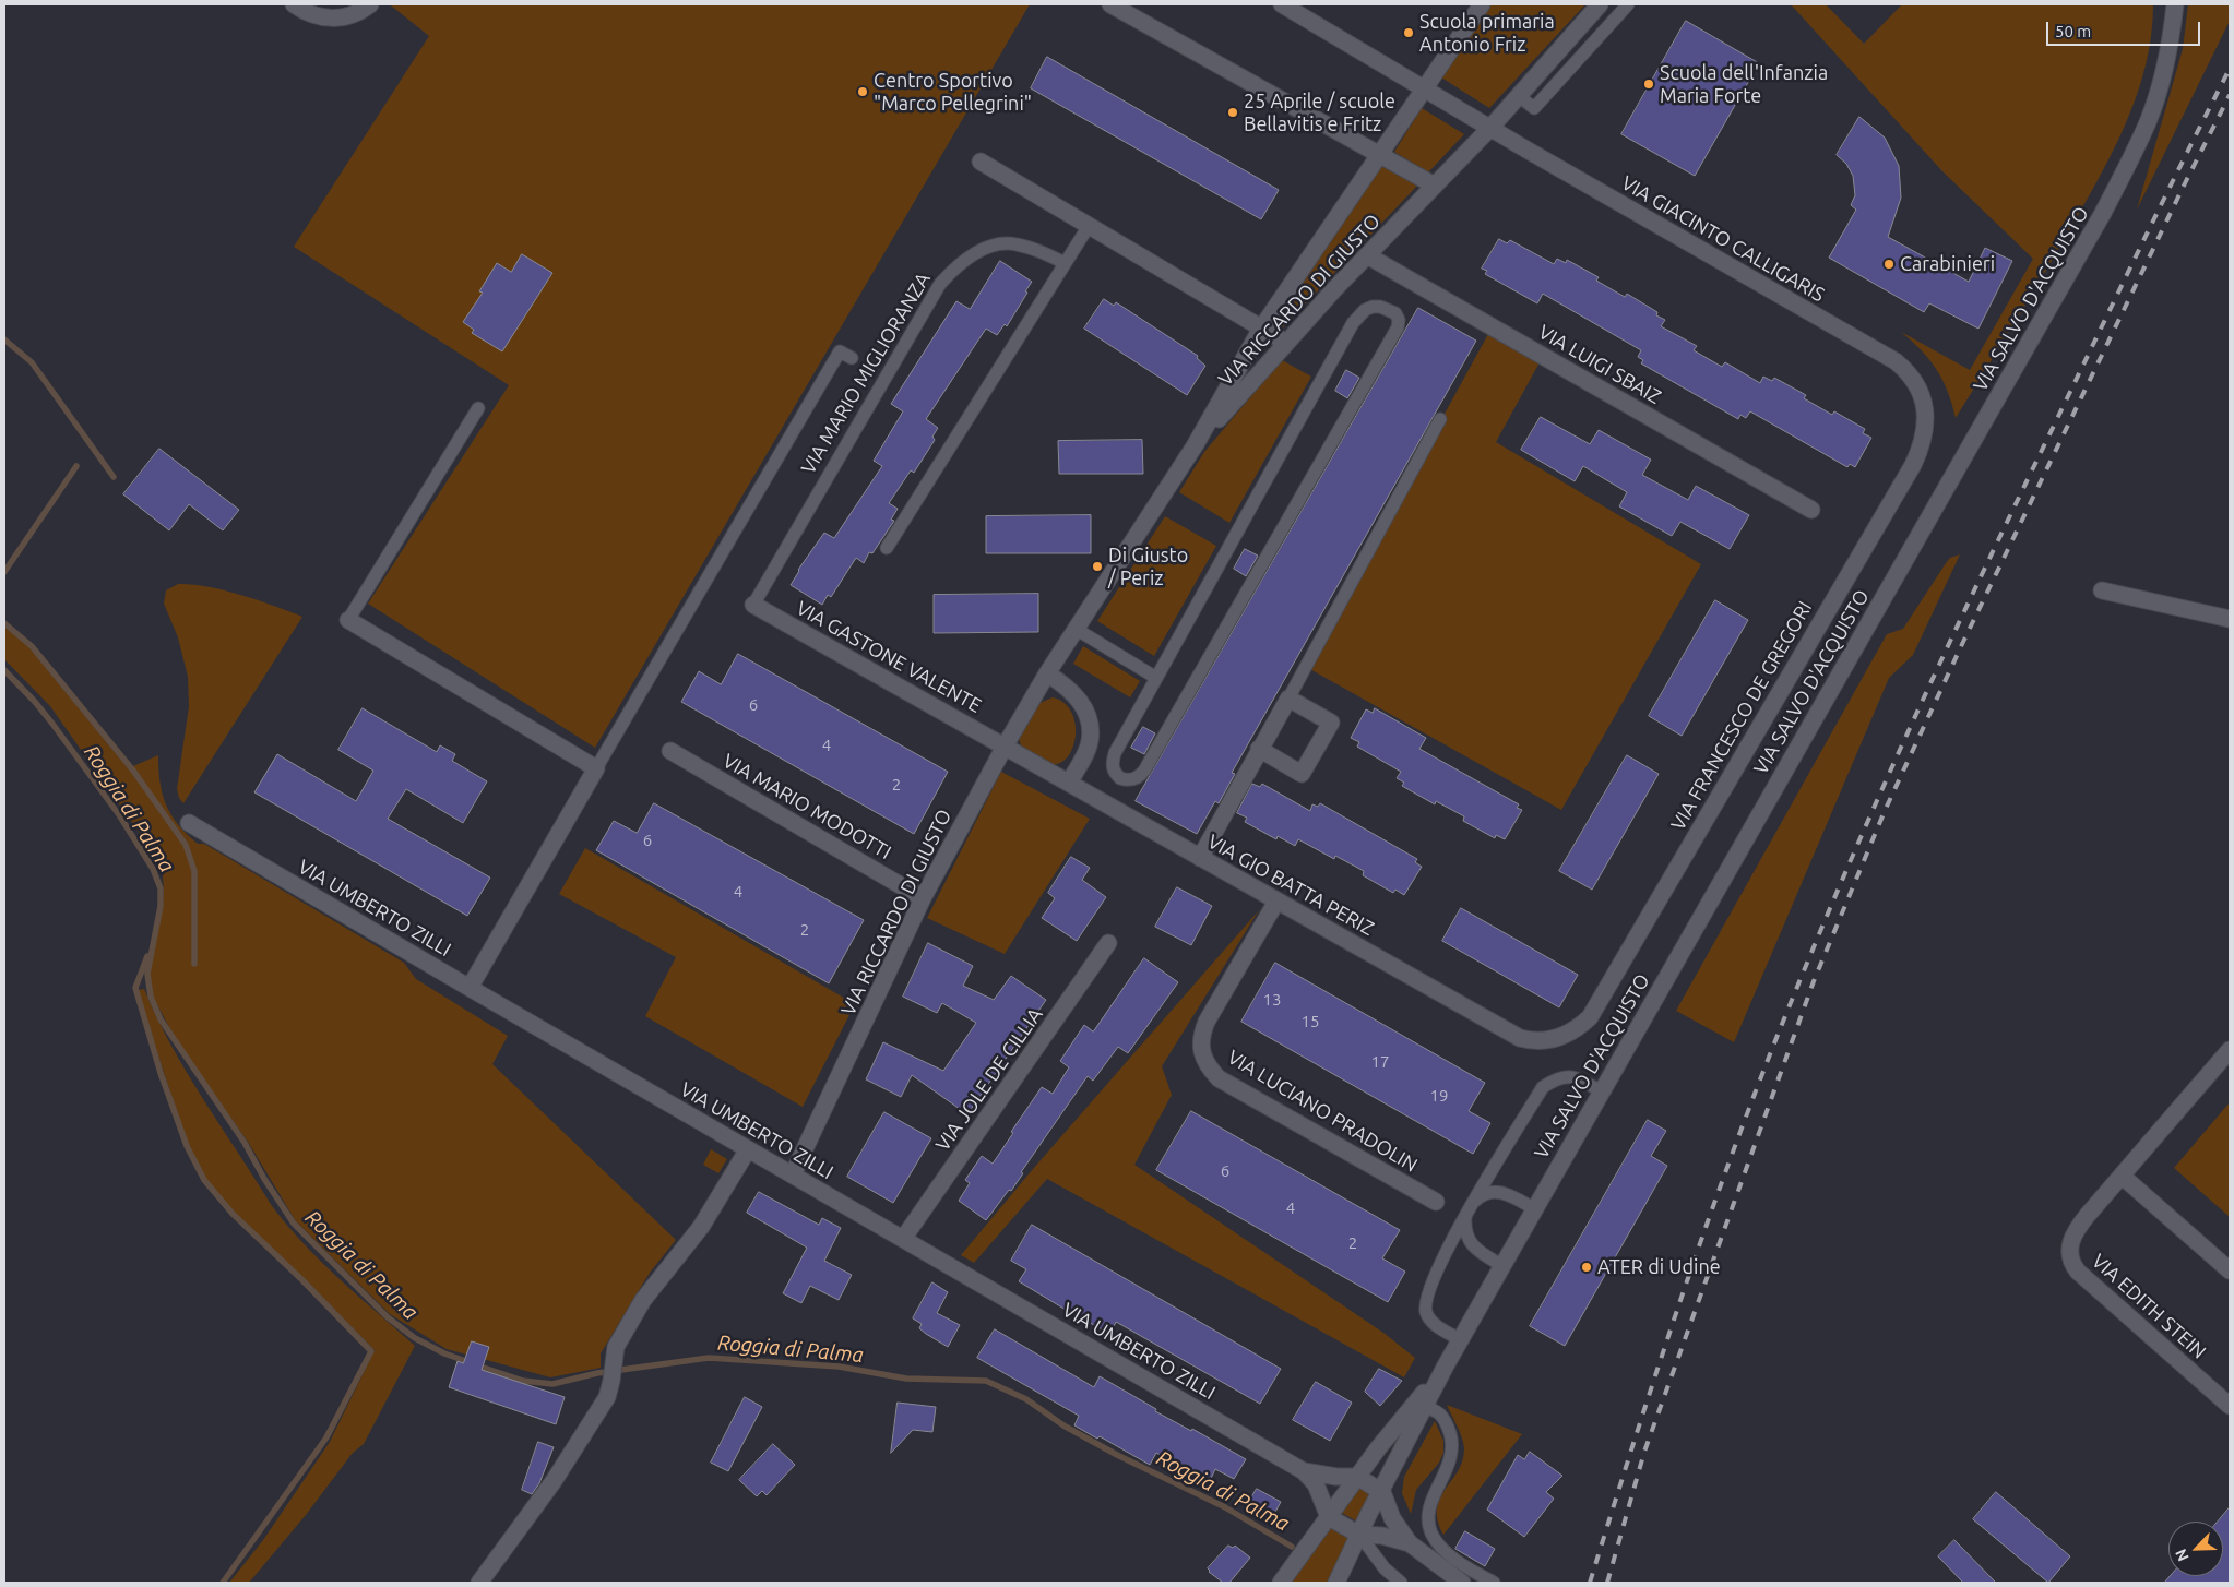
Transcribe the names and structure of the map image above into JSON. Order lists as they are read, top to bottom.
{
  "streets": {
    "street": [
      "VIA GIACINTO CALLIGARIS",
      "VIA SALVO D'ACQUISTO",
      "VIA RICCARDO DI GIUSTO",
      "VIA LUIGI SBAIZ",
      "VIA GASTONE VALENTE",
      "VIA FRANCESCO DE GREGORI",
      "VIA MARIO MODOTTI",
      "VIA GIO BATTA PERIZ",
      "VIA UMBERTO ZILLI",
      "VIA JOLE DE CILLIA",
      "VIA LUCIANO PRADOLIN",
      "VIA EDITH STEIN"
    ],
    "lane": ["VIA MARIO MIGLIORANZA"]
  },
  "crossings": [
    ["VIA GIACINTO CALLIGARIS", "VIA RICCARDO DI GIUSTO"],
    ["VIA GIACINTO CALLIGARIS", "VIA FRANCESCO DE GREGORI"],
    ["VIA SALVO D'ACQUISTO", "VIA UMBERTO ZILLI"],
    ["VIA RICCARDO DI GIUSTO", "VIA LUIGI SBAIZ"],
    ["VIA RICCARDO DI GIUSTO", "VIA GASTONE VALENTE"],
    ["VIA RICCARDO DI GIUSTO", "VIA MARIO MODOTTI"],
    ["VIA RICCARDO DI GIUSTO", "VIA GIO BATTA PERIZ"],
    ["VIA RICCARDO DI GIUSTO", "VIA UMBERTO ZILLI"],
    ["VIA MARIO MIGLIORANZA", "VIA GASTONE VALENTE"],
    ["VIA GASTONE VALENTE", "VIA GIO BATTA PERIZ"],
    ["VIA FRANCESCO DE GREGORI", "VIA GIO BATTA PERIZ"],
    ["VIA GIO BATTA PERIZ", "VIA LUCIANO PRADOLIN"],
    ["VIA UMBERTO ZILLI", "VIA JOLE DE CILLIA"]
  ],
  "water": ["Roggia di Palma"],
  "places": [
    "Scuola primaria Antonio Friz",
    "Scuola dell'Infanzia Maria Forte",
    "Centro Sportivo \"Marco Pellegrini\"",
    "25 Aprile / scuole Bellavitis e Fritz",
    "Carabinieri",
    "Di Giusto / Periz",
    "ATER di Udine"
  ],
  "house_numbers": [
    "6",
    "4",
    "2",
    "6",
    "4",
    "2",
    "13",
    "15",
    "17",
    "19",
    "6",
    "4",
    "2"
  ],
  "scale_bar": "50 m",
  "north": "bottom left"
}
